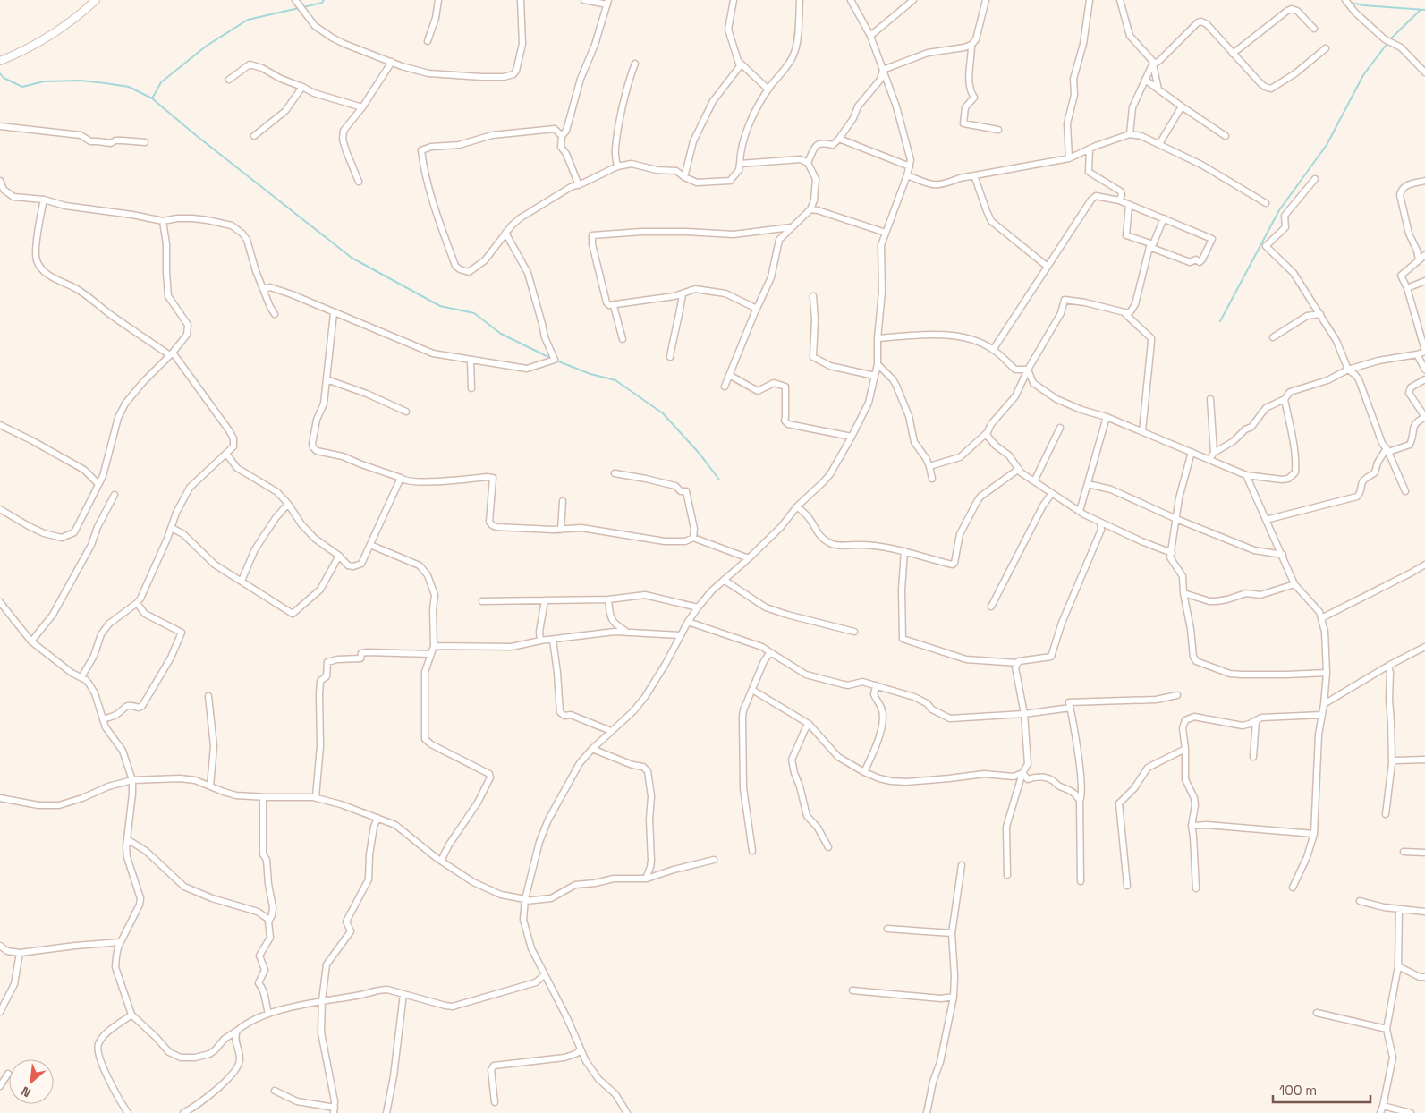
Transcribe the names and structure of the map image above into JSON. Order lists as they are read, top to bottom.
{
  "scale_bar": "100 m",
  "north": "bottom left"
}
